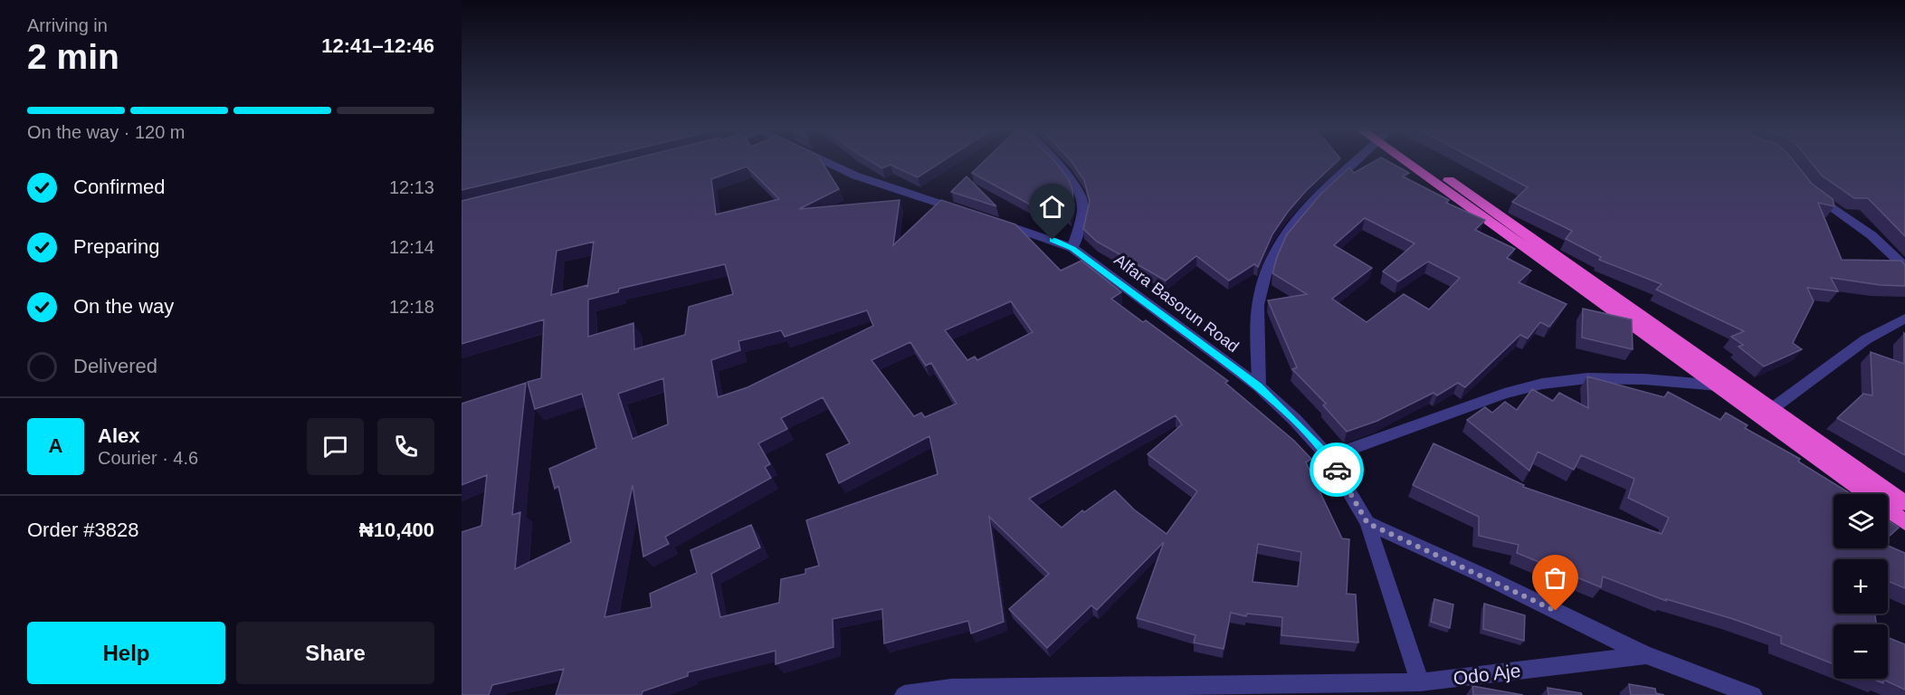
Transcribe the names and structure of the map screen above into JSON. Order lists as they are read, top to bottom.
{
  "streets": {
    "street": ["Alfara Basorun Road", "Odo Aje"]
  },
  "crossings": [
    ["Alfara Basorun Road", "Odo Aje"]
  ],
  "page": {
    "heading": ["2 min", "Arriving in", "12:41–12:46"],
    "panel": [
      "Alex",
      "Courier · 4.6",
      "Order #3828",
      "₦10,400"
    ],
    "bar": "On the way · 120 m",
    "list": [
      ["Confirmed", "12:13"],
      ["Preparing", "12:14"],
      ["On the way", "12:18"],
      "Delivered"
    ],
    "round": "A",
    "map_buttons": ["+", "−"],
    "buttons": ["Help", "Share"]
  }
}
